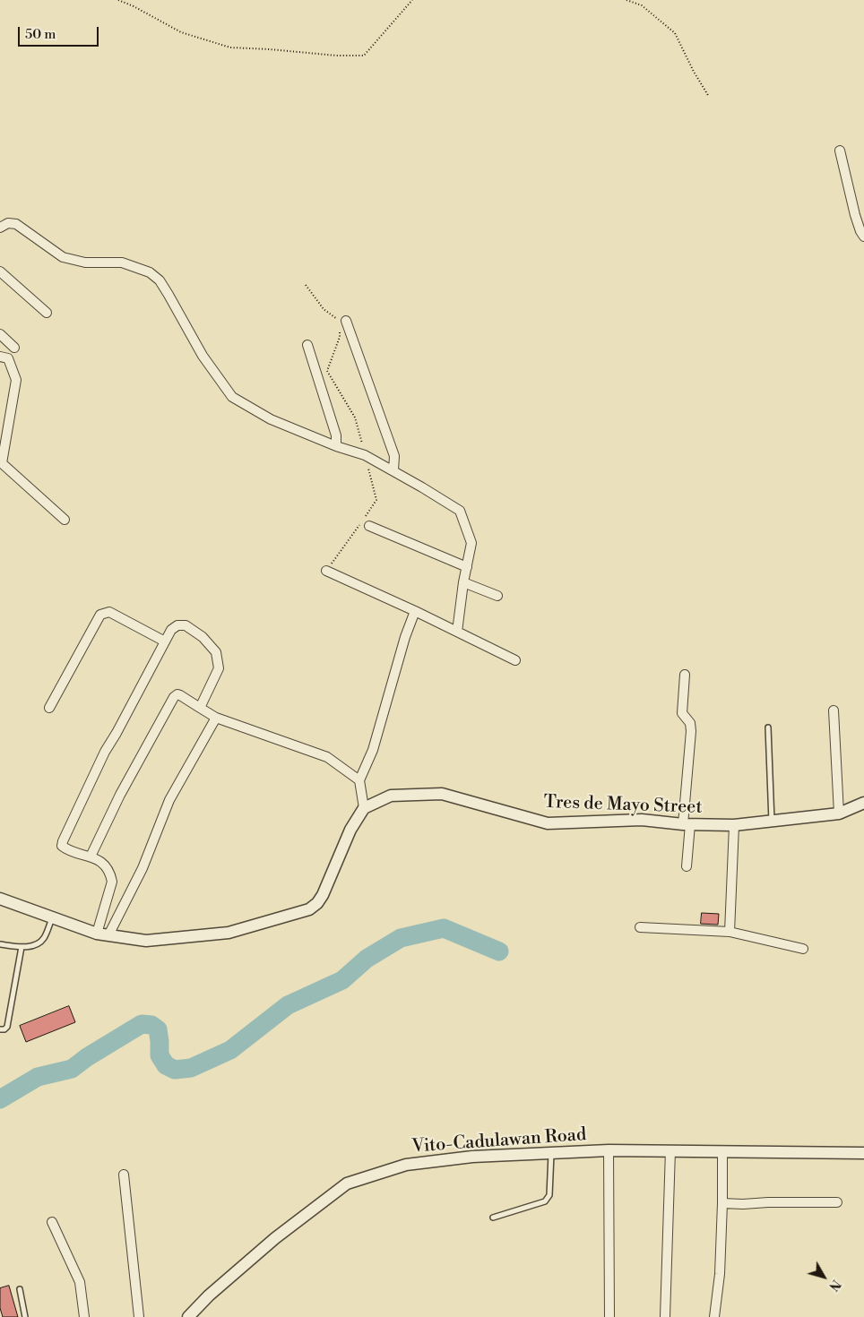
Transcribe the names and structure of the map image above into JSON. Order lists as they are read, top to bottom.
{
  "streets": {
    "street": ["Tres de Mayo Street", "Vito-Cadulawan Road"]
  },
  "scale_bar": "50 m",
  "north": "bottom right"
}
